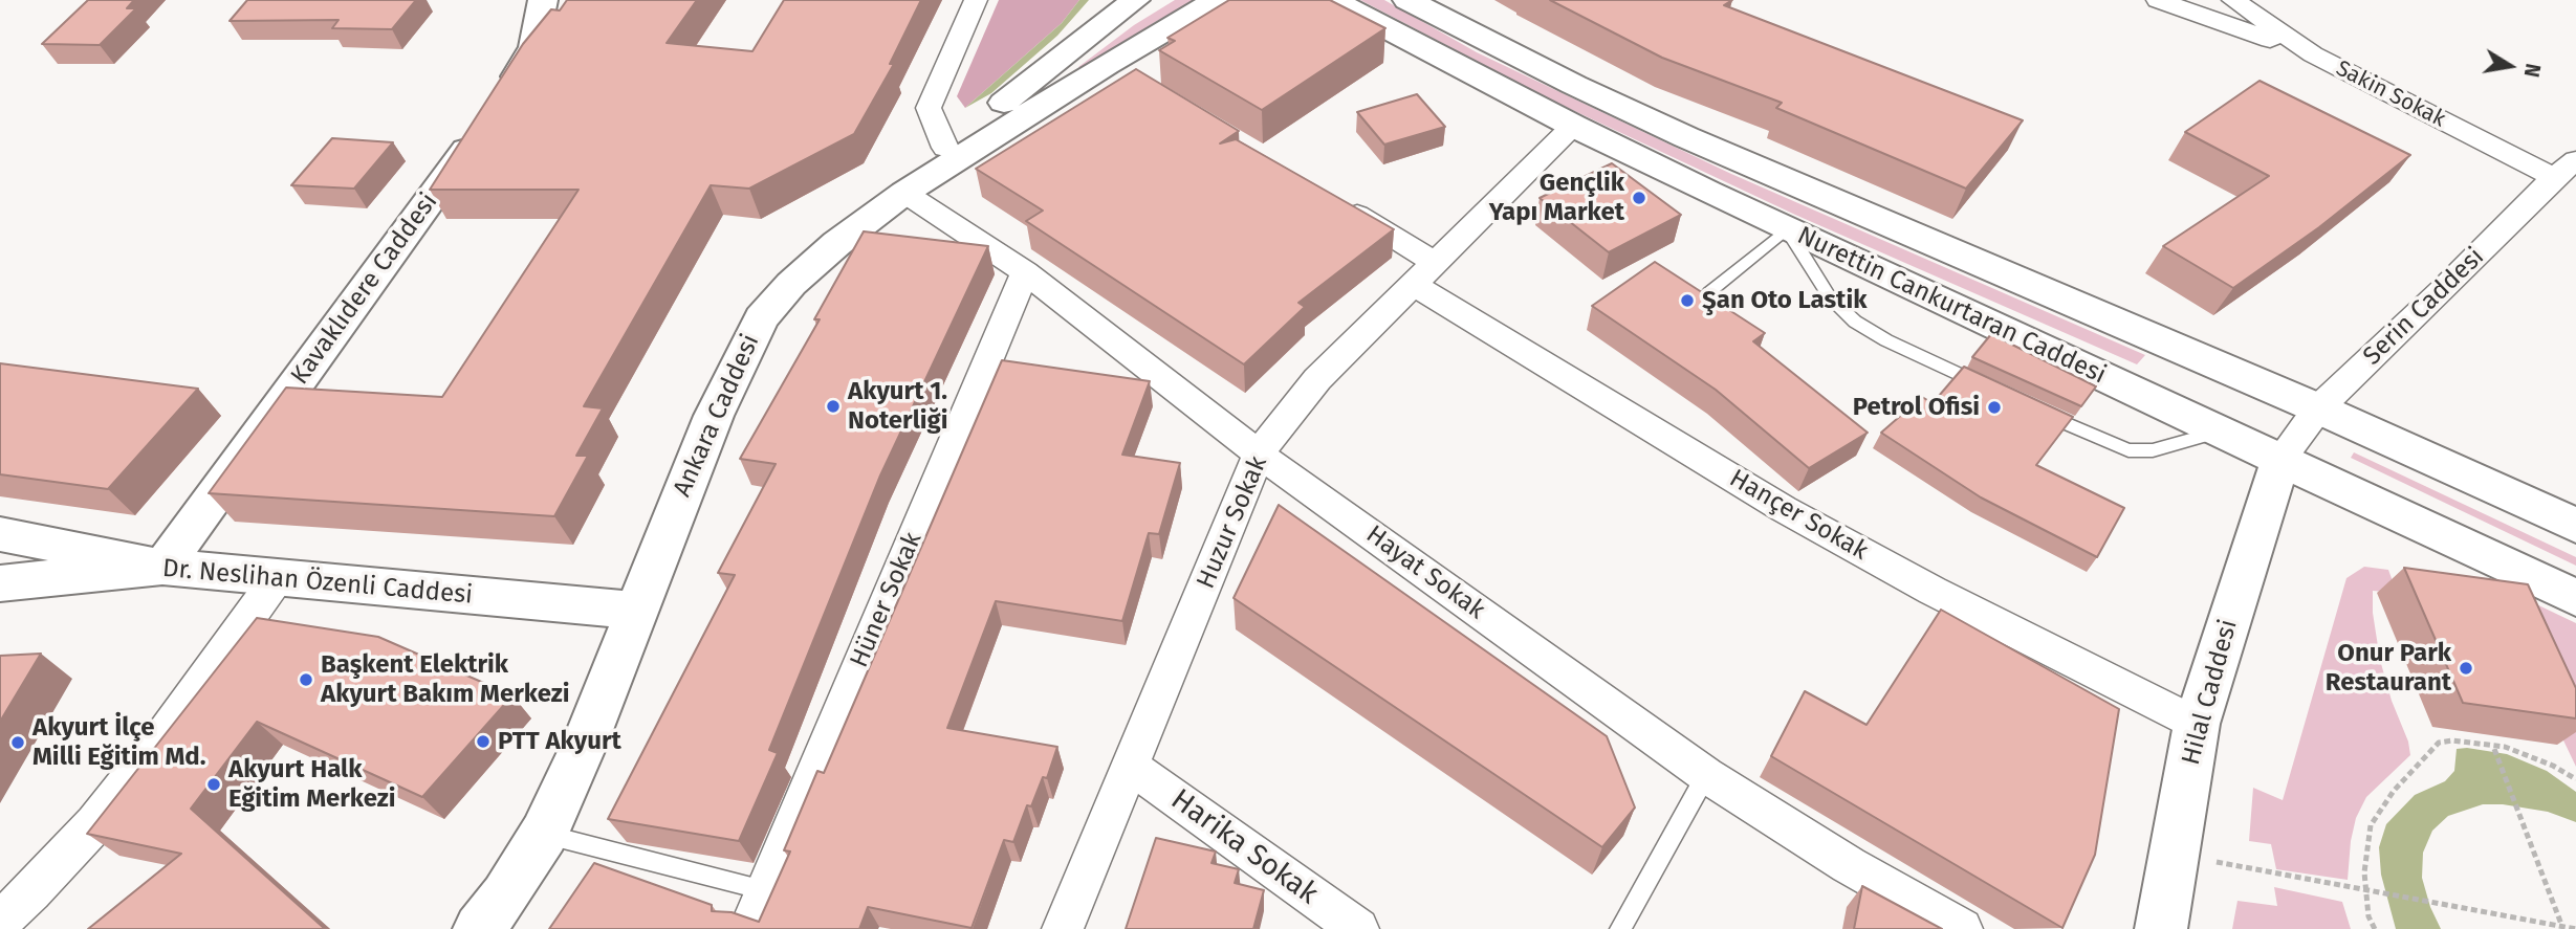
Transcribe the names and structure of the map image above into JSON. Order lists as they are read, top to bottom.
{
  "streets": {
    "street": [
      "Sakin Sokak",
      "Kavaklıdere Caddesi",
      "Nurettin Cankurtaran Caddesi",
      "Serin Caddesi",
      "Ankara Caddesi",
      "Hançer Sokak",
      "Huzur Sokak",
      "Hayat Sokak",
      "Dr. Neslihan Özenli Caddesi",
      "Hüner Sokak",
      "Hilal Caddesi",
      "Harika Sokak"
    ]
  },
  "crossings": [
    ["Sakin Sokak", "Serin Caddesi"],
    ["Kavaklıdere Caddesi", "Dr. Neslihan Özenli Caddesi"],
    ["Nurettin Cankurtaran Caddesi", "Serin Caddesi"],
    ["Nurettin Cankurtaran Caddesi", "Huzur Sokak"],
    ["Nurettin Cankurtaran Caddesi", "Hilal Caddesi"],
    ["Serin Caddesi", "Hilal Caddesi"],
    ["Ankara Caddesi", "Hayat Sokak"],
    ["Ankara Caddesi", "Dr. Neslihan Özenli Caddesi"],
    ["Hançer Sokak", "Huzur Sokak"],
    ["Hançer Sokak", "Hilal Caddesi"],
    ["Huzur Sokak", "Hayat Sokak"],
    ["Huzur Sokak", "Harika Sokak"],
    ["Hayat Sokak", "Hüner Sokak"]
  ],
  "places": [
    "Gençlik Yapı Market",
    "Şan Oto Lastik",
    "Akyurt 1. Noterliği",
    "Petrol Ofisi",
    "Onur Park Restaurant",
    "Başkent Elektrik Akyurt Bakım Merkezi",
    "PTT Akyurt",
    "Akyurt İlçe Milli Eğitim Md.",
    "Akyurt Halk Eğitim Merkezi"
  ],
  "north": "right"
}
